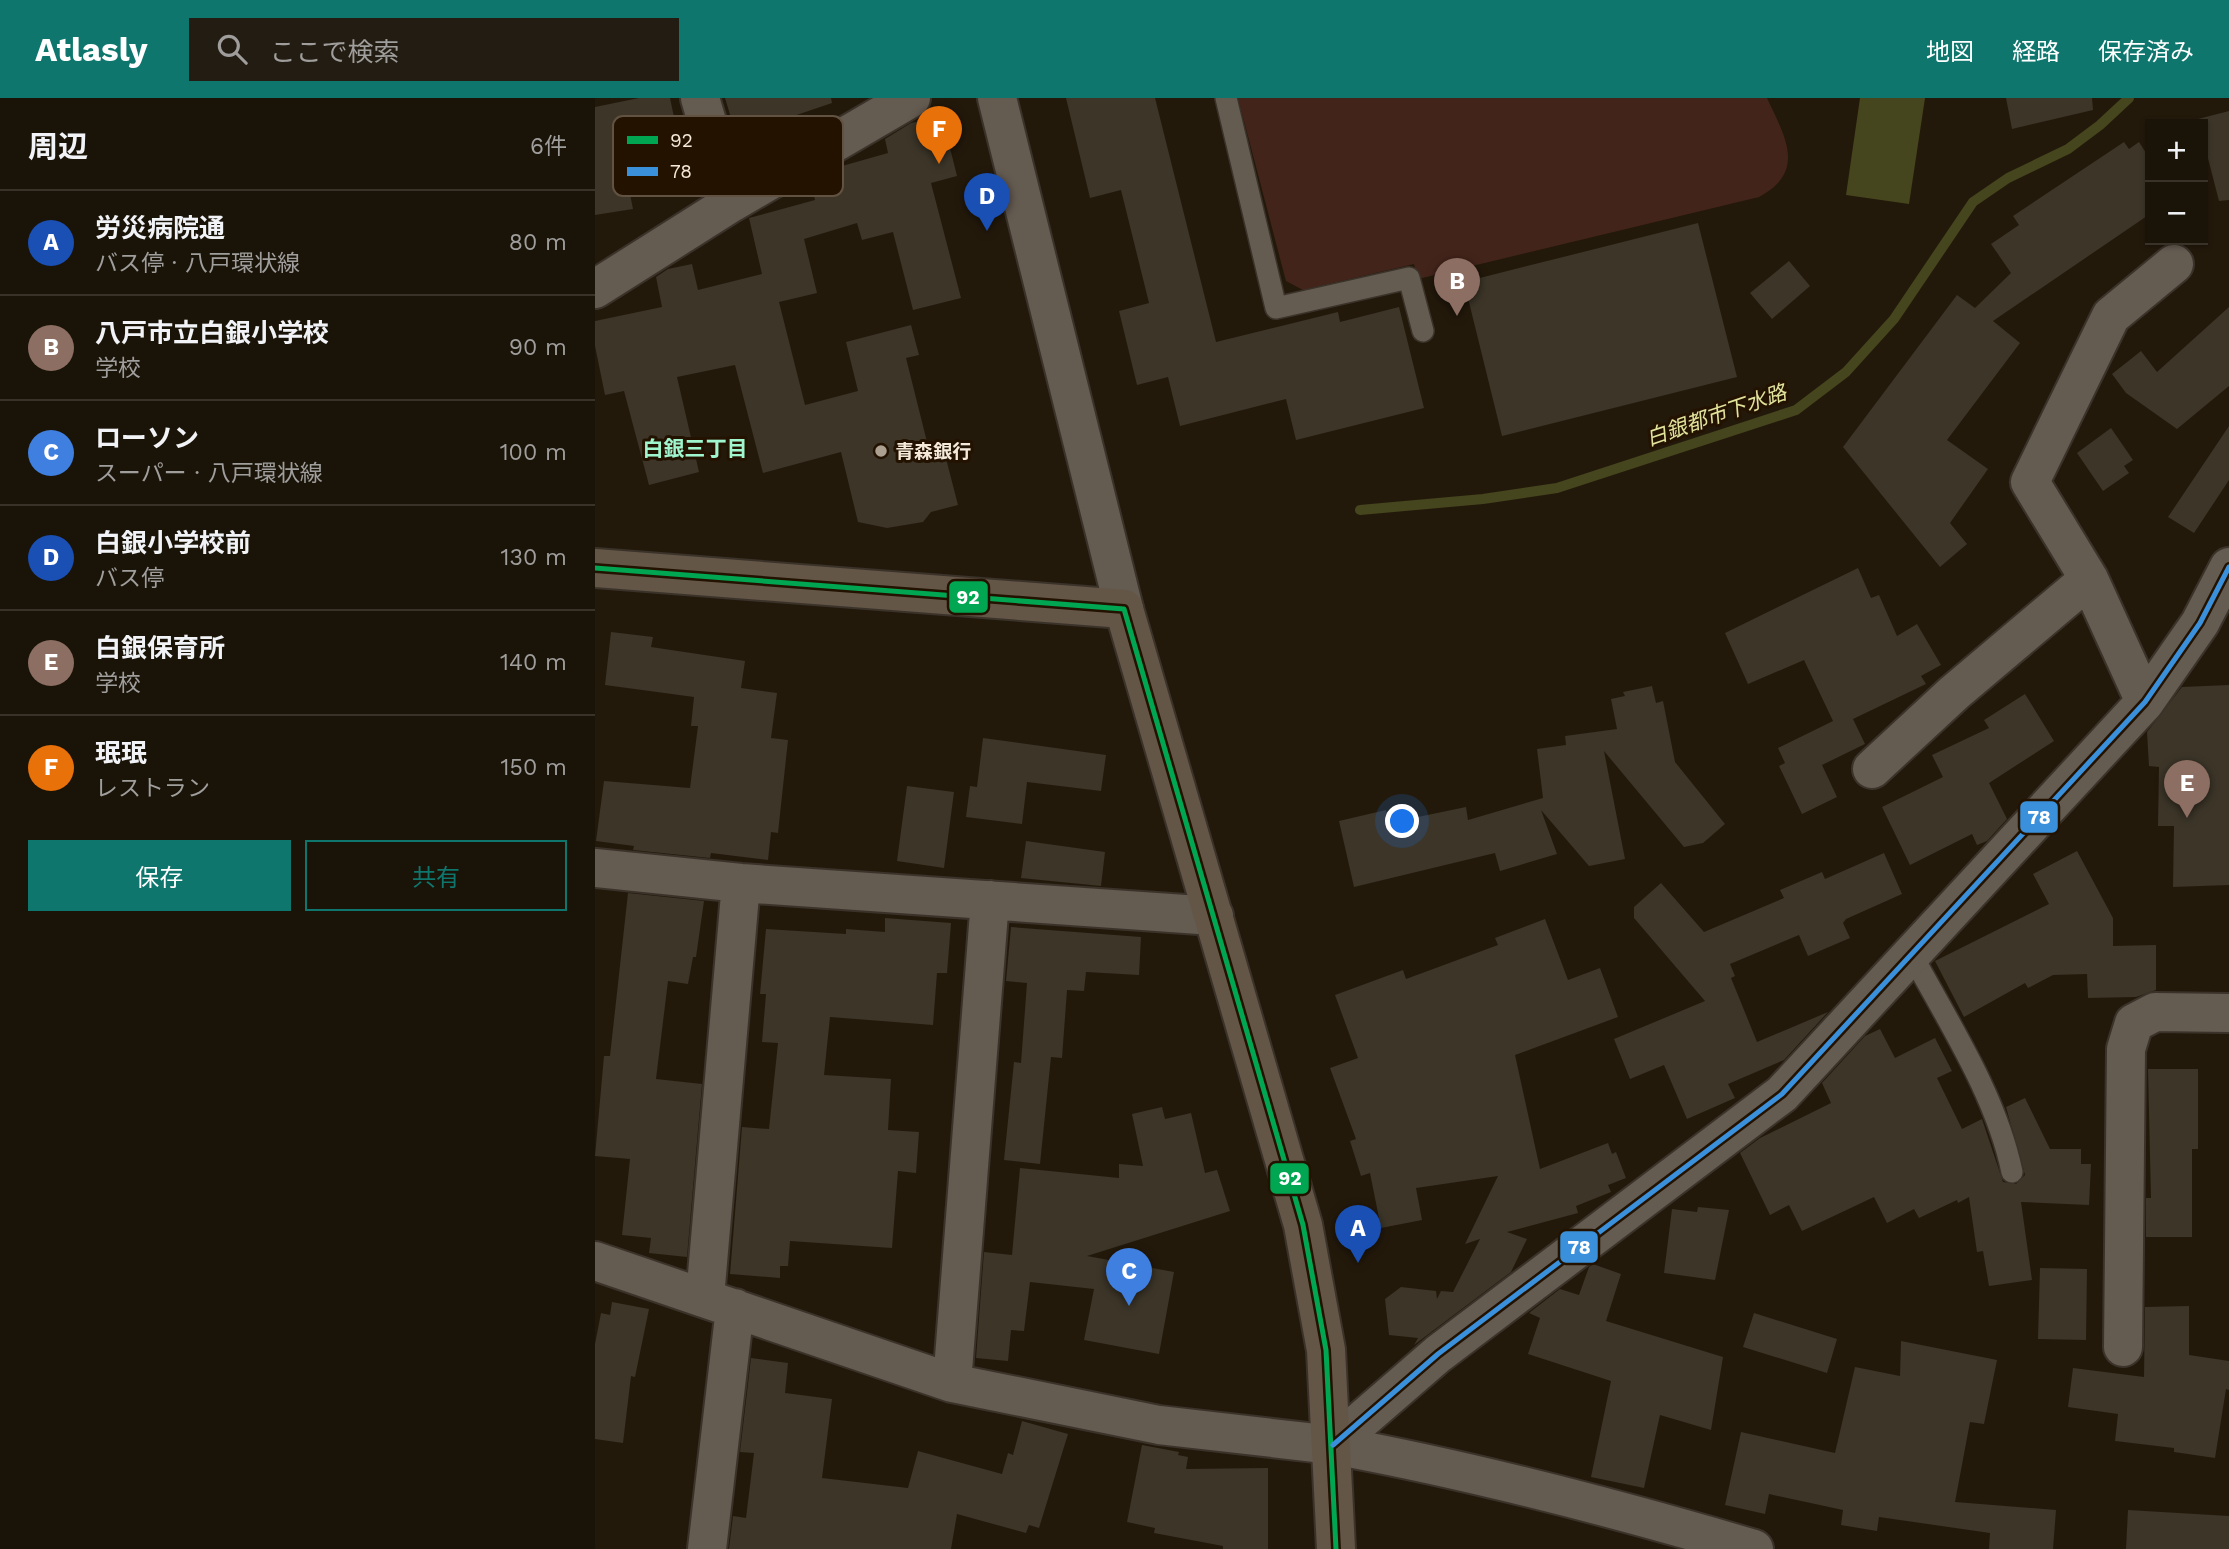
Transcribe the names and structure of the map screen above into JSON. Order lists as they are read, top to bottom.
{
  "districts": ["白銀三丁目"],
  "water": ["白銀都市下水路"],
  "places": ["青森銀行"],
  "lines": ["transit line 78", "transit line 92"],
  "legend": ["92", "78"],
  "page": {
    "header": "Atlasly",
    "search": "ここで検索",
    "nav": ["地図", "経路", "保存済み"],
    "heading": ["周辺", "6件"],
    "pins": [
      "F",
      "D",
      "B",
      "E",
      "A",
      "C"
    ],
    "map_buttons": ["+", "−"],
    "list": [
      {
        "mark": "A",
        "name": "労災病院通",
        "note": "バス停 · 八戸環状線",
        "value": "80 m"
      },
      {
        "mark": "B",
        "name": "八戸市立白銀小学校",
        "note": "学校",
        "value": "90 m"
      },
      {
        "mark": "C",
        "name": "ローソン",
        "note": "スーパー · 八戸環状線",
        "value": "100 m"
      },
      {
        "mark": "D",
        "name": "白銀小学校前",
        "note": "バス停",
        "value": "130 m"
      },
      {
        "mark": "E",
        "name": "白銀保育所",
        "note": "学校",
        "value": "140 m"
      },
      {
        "mark": "F",
        "name": "珉珉",
        "note": "レストラン",
        "value": "150 m"
      }
    ],
    "buttons": ["保存", "共有"]
  }
}
